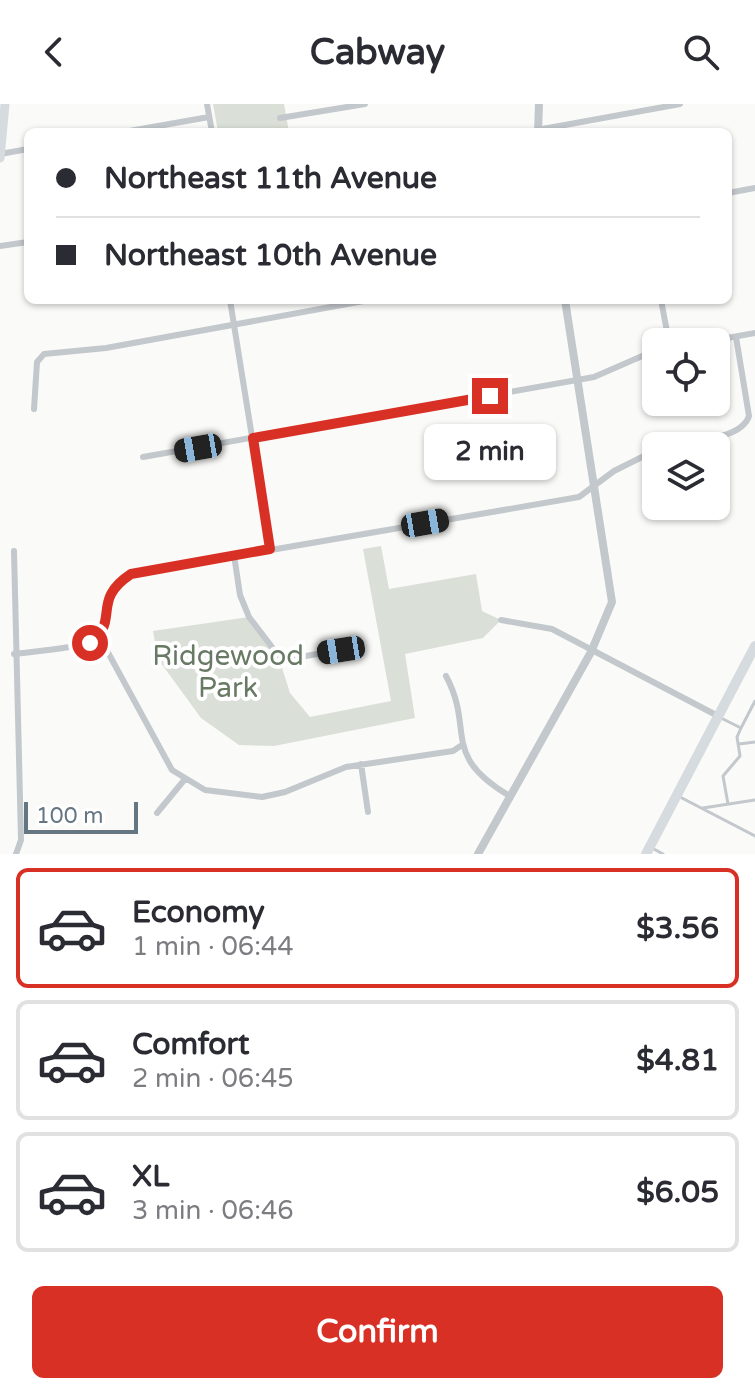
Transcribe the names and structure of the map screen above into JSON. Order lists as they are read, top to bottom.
{
  "parks": ["Ridgewood Park"],
  "scale_bar": "100 m",
  "page": {
    "header": "Cabway",
    "banner": ["Northeast 11th Avenue", "Northeast 10th Avenue"],
    "bubble": "2 min",
    "scale": "100 m",
    "list": [
      {
        "name": "Economy",
        "note": "1 min · 06:44",
        "value": "$3.56"
      },
      {
        "name": "Comfort",
        "note": "2 min · 06:45",
        "value": "$4.81"
      },
      {
        "name": "XL",
        "note": "3 min · 06:46",
        "value": "$6.05"
      }
    ],
    "buttons": "Confirm"
  }
}
